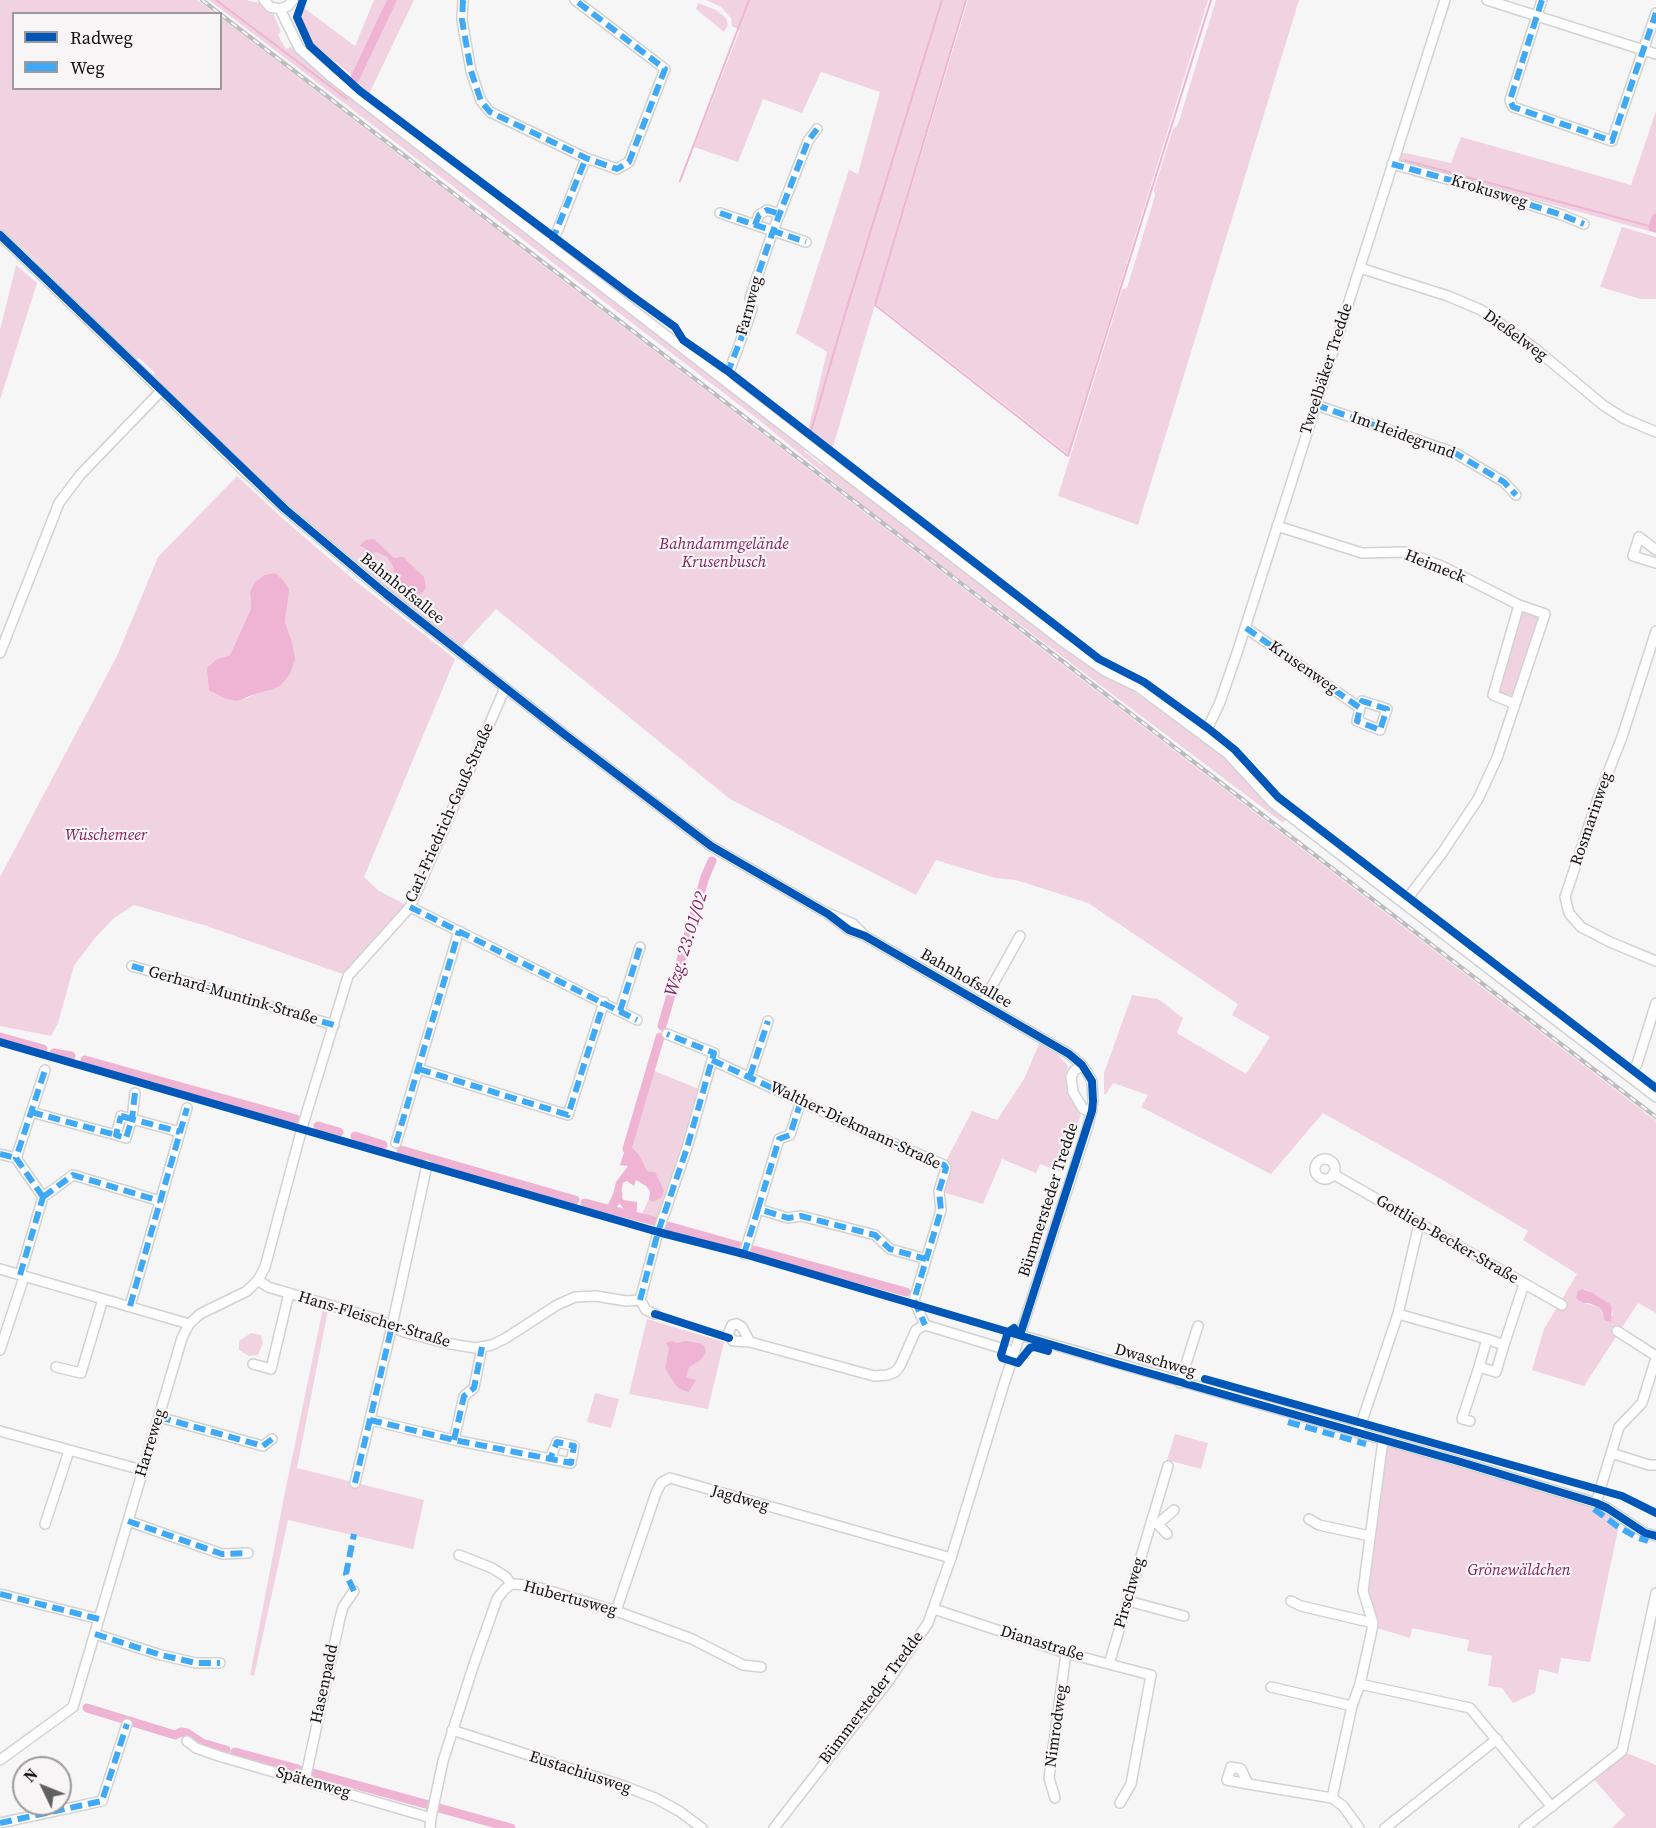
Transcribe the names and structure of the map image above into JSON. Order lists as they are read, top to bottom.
{
  "streets": {
    "street": [
      "Krokusweg",
      "Farnweg",
      "Dießelweg",
      "Tweelbäker Tredde",
      "Im Heidegrund",
      "Heimeck",
      "Bahnhofsallee",
      "Krusenweg",
      "Carl-Friedrich-Gauß-Straße",
      "Rosmarinweg",
      "Gerhard-Muntink-Straße",
      "Walther-Diekmann-Straße",
      "Bümmersteder Tredde",
      "Gottlieb-Becker-Straße",
      "Hans-Fleischer-Straße",
      "Dwaschweg",
      "Harreweg",
      "Jagdweg",
      "Pirschweg",
      "Hubertusweg",
      "Dianastraße",
      "Hasenpadd",
      "Nimrodweg",
      "Eustachiusweg",
      "Spätenweg"
    ]
  },
  "crossings": [
    ["Krokusweg", "Tweelbäker Tredde"],
    ["Dießelweg", "Tweelbäker Tredde"],
    ["Tweelbäker Tredde", "Im Heidegrund"],
    ["Tweelbäker Tredde", "Heimeck"],
    ["Tweelbäker Tredde", "Krusenweg"],
    ["Bahnhofsallee", "Carl-Friedrich-Gauß-Straße"],
    ["Bahnhofsallee", "Bümmersteder Tredde"],
    ["Carl-Friedrich-Gauß-Straße", "Gerhard-Muntink-Straße"],
    ["Carl-Friedrich-Gauß-Straße", "Hans-Fleischer-Straße"],
    ["Bümmersteder Tredde", "Dwaschweg"],
    ["Bümmersteder Tredde", "Jagdweg"],
    ["Bümmersteder Tredde", "Dianastraße"],
    ["Jagdweg", "Hubertusweg"],
    ["Pirschweg", "Dianastraße"],
    ["Hubertusweg", "Eustachiusweg"],
    ["Hubertusweg", "Spätenweg"],
    ["Dianastraße", "Nimrodweg"],
    ["Hasenpadd", "Spätenweg"]
  ],
  "water": ["Wzg. 23.01/02"],
  "parks": ["Bahndammgelände Krusenbusch", "Wüschemeer", "Grönewäldchen"],
  "legend": ["Radweg", "Weg"],
  "north": "top left"
}
